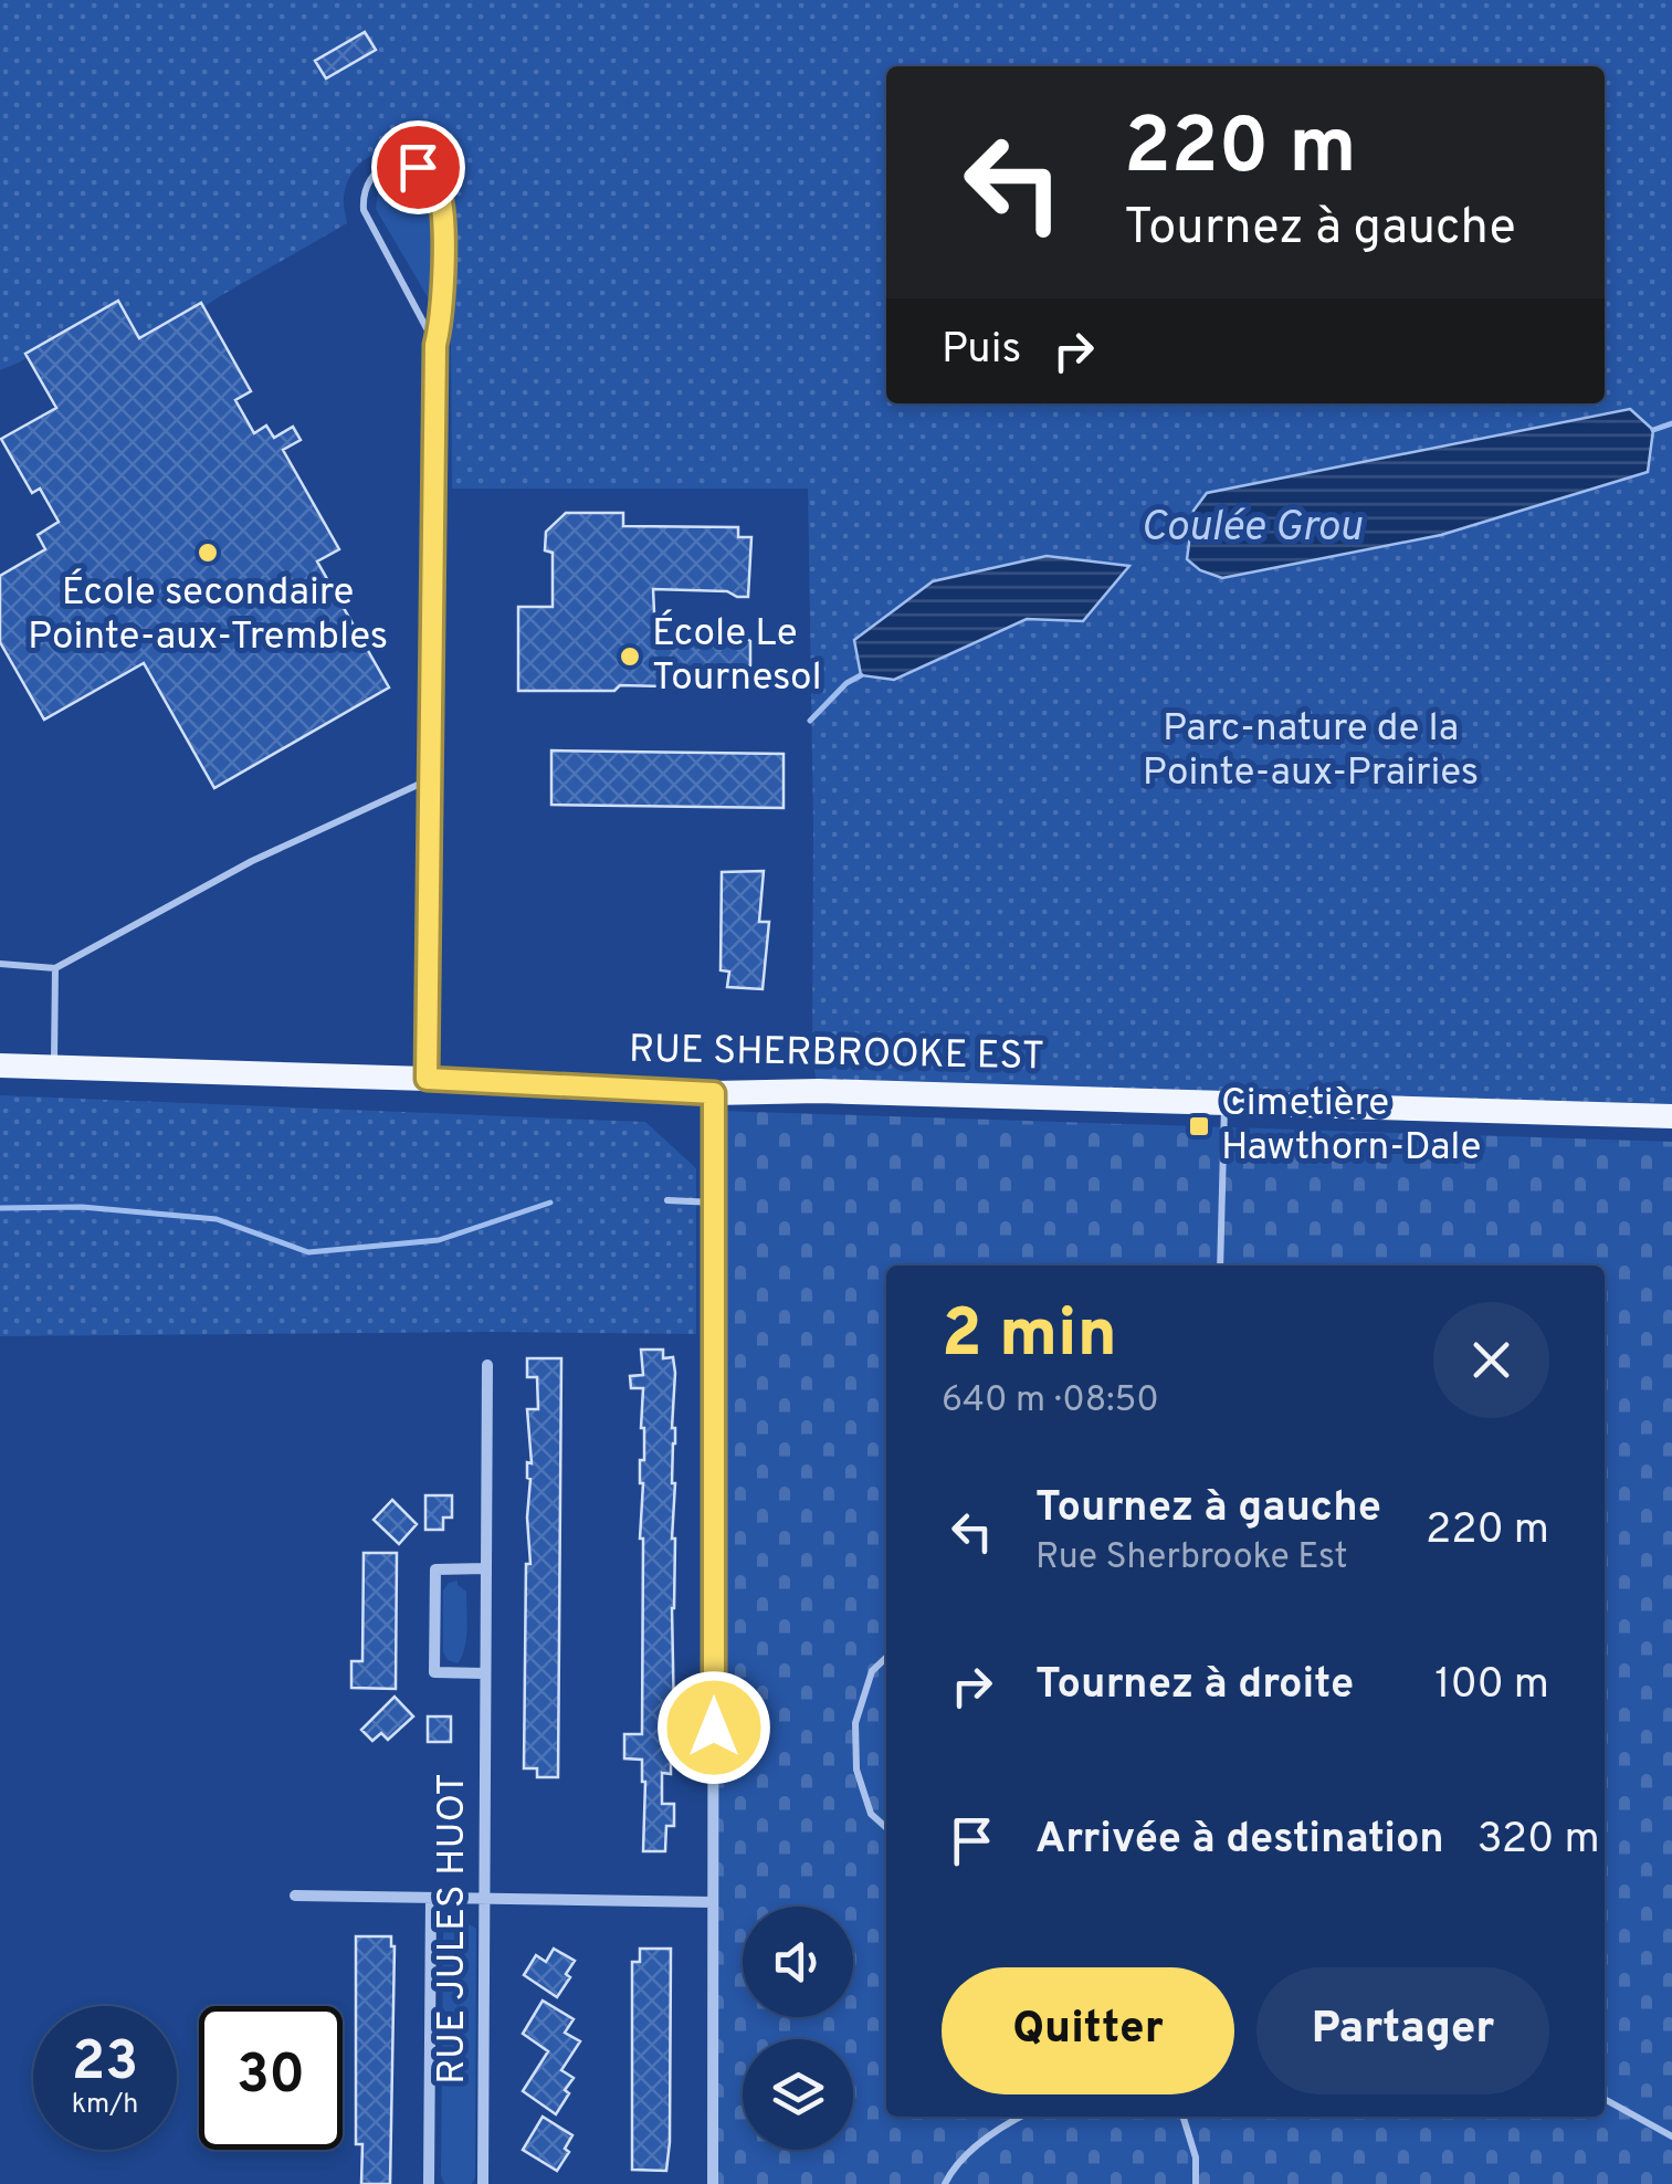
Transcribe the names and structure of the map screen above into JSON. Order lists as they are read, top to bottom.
{
  "streets": {
    "main road": ["RUE SHERBROOKE EST"],
    "street": ["RUE JULES HUOT"]
  },
  "water": ["Coulée Grou"],
  "parks": ["Parc-nature de la Pointe-aux-Prairies"],
  "places": {
    "other": ["École secondaire Pointe-aux-Trembles", "École Le Tournesol"],
    "transit": ["Cimetière Hawthorn-Dale"]
  },
  "page": {
    "turn": ["220 m", "Tournez à gauche"],
    "then": "Puis",
    "heading": ["2 min", "640 m · 08:50"],
    "list": [
      {
        "name": "Tournez à gauche",
        "note": "Rue Sherbrooke Est",
        "value": "220 m"
      },
      {
        "name": "Tournez à droite",
        "value": "100 m"
      },
      {
        "name": "Arrivée à destination",
        "value": "320 m"
      }
    ],
    "buttons": ["Quitter", "Partager"],
    "speed": "23 km/h",
    "limit": "30"
  }
}
